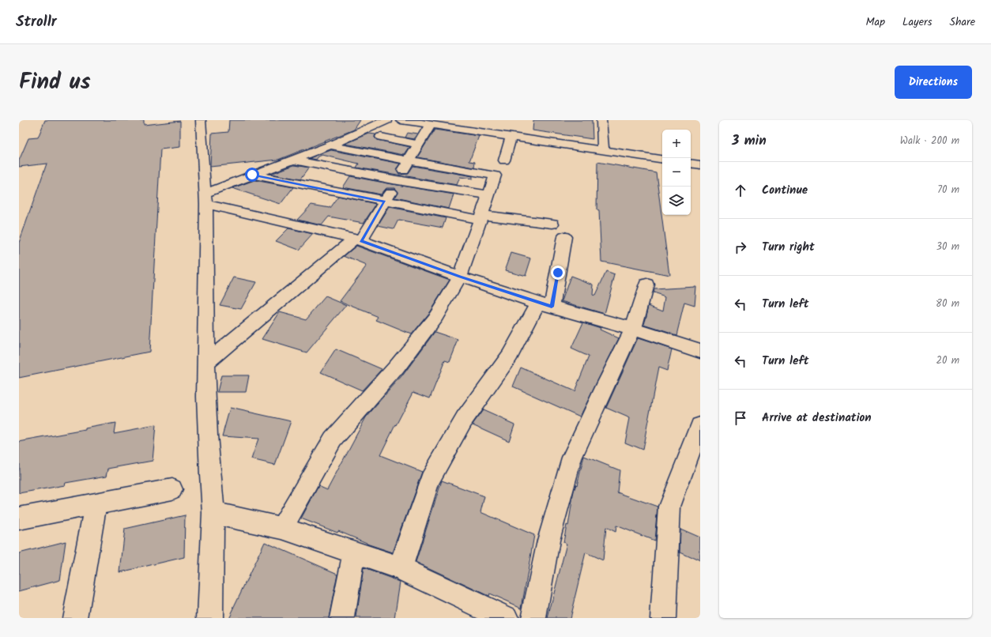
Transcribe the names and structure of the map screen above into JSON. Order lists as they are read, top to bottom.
{
  "page": {
    "header": "Strollr",
    "nav": ["Map", "Layers", "Share"],
    "title": "Find us",
    "buttons": "Directions",
    "heading": ["3 min", "Walk · 200 m"],
    "map_buttons": ["+", "−"],
    "list": [
      ["Continue", "70 m"],
      ["Turn right", "30 m"],
      ["Turn left", "80 m"],
      ["Turn left", "20 m"],
      "Arrive at destination"
    ]
  }
}
